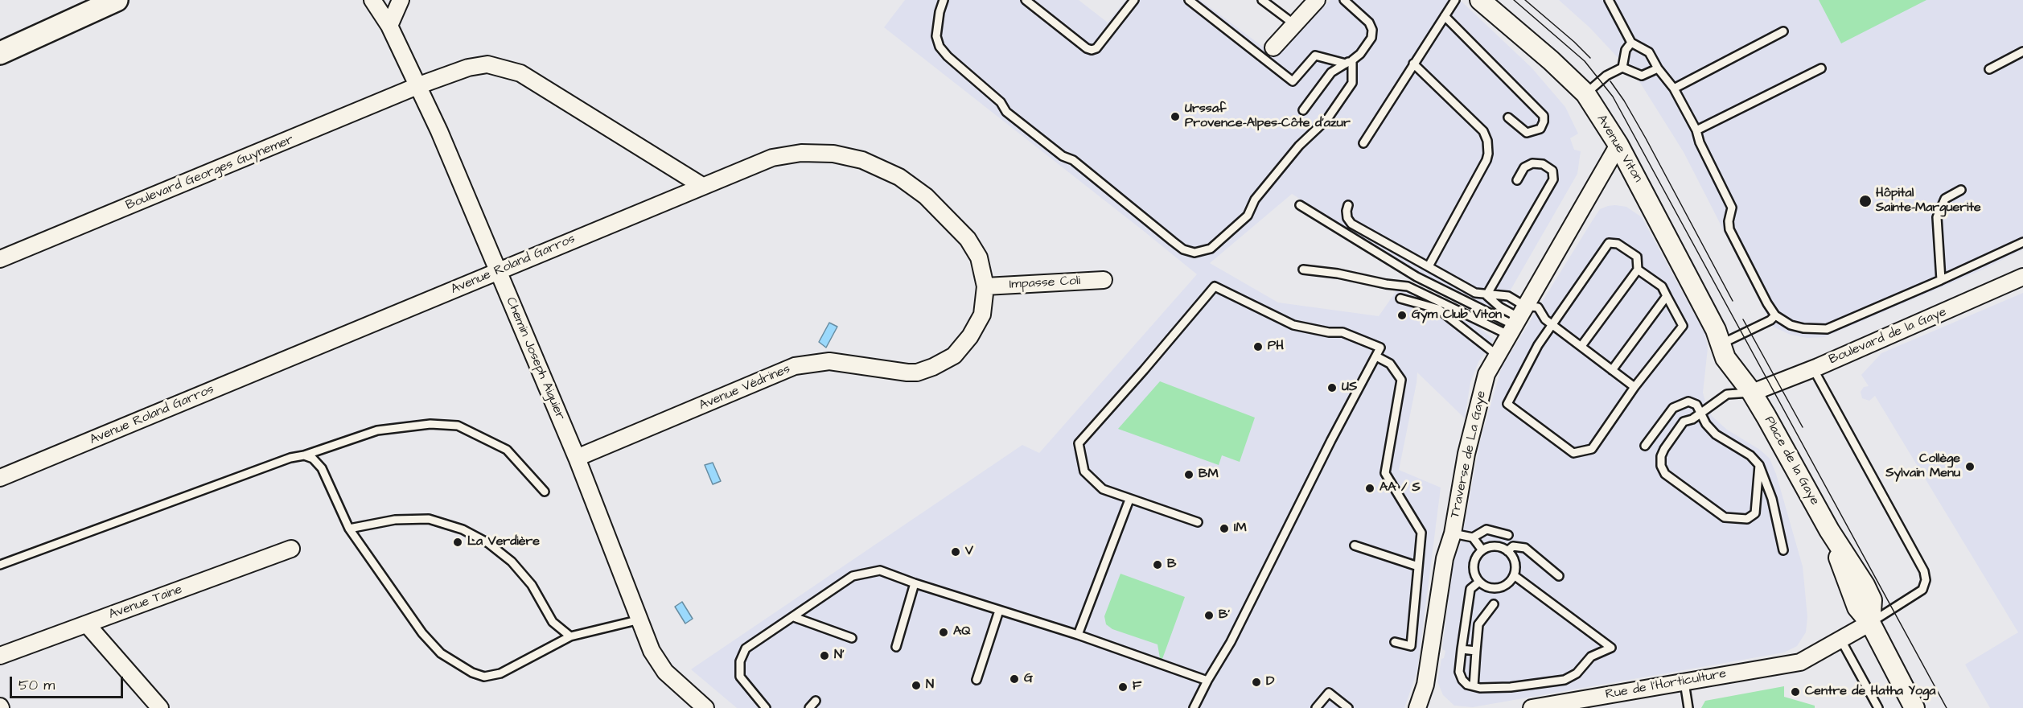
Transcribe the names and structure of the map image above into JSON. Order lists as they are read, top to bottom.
{
  "streets": {
    "street": [
      "Avenue Viton",
      "Boulevard Georges Guynemer",
      "Avenue Roland Garros",
      "Impasse Coli",
      "Boulevard de la Gaye",
      "Chemin Joseph Aiguier",
      "Avenue Védrines",
      "Traverse de La Gaye",
      "Place de la Gaye",
      "Avenue Taine",
      "Rue de l'Horticulture"
    ]
  },
  "crossings": [
    ["Avenue Viton", "Boulevard de la Gaye"],
    ["Avenue Viton", "Traverse de La Gaye"],
    ["Avenue Viton", "Place de la Gaye"],
    ["Boulevard Georges Guynemer", "Chemin Joseph Aiguier"],
    ["Avenue Roland Garros", "Impasse Coli"],
    ["Avenue Roland Garros", "Chemin Joseph Aiguier"],
    ["Avenue Roland Garros", "Avenue Védrines"],
    ["Impasse Coli", "Avenue Védrines"],
    ["Boulevard de la Gaye", "Place de la Gaye"],
    ["Chemin Joseph Aiguier", "Avenue Védrines"]
  ],
  "places": [
    "Urssaf Provence-Alpes-Côte d'azur",
    "Hôpital Sainte-Marguerite",
    "Gym Club Viton",
    "PH",
    "US",
    "Collège Sylvain Menu",
    "BM",
    "AA / S",
    "IM",
    "La Verdière",
    "V",
    "B",
    "B'",
    "AQ",
    "N'",
    "G",
    "D",
    "N",
    "F",
    "Centre de Hatha Yoga"
  ],
  "scale_bar": "50 m"
}
